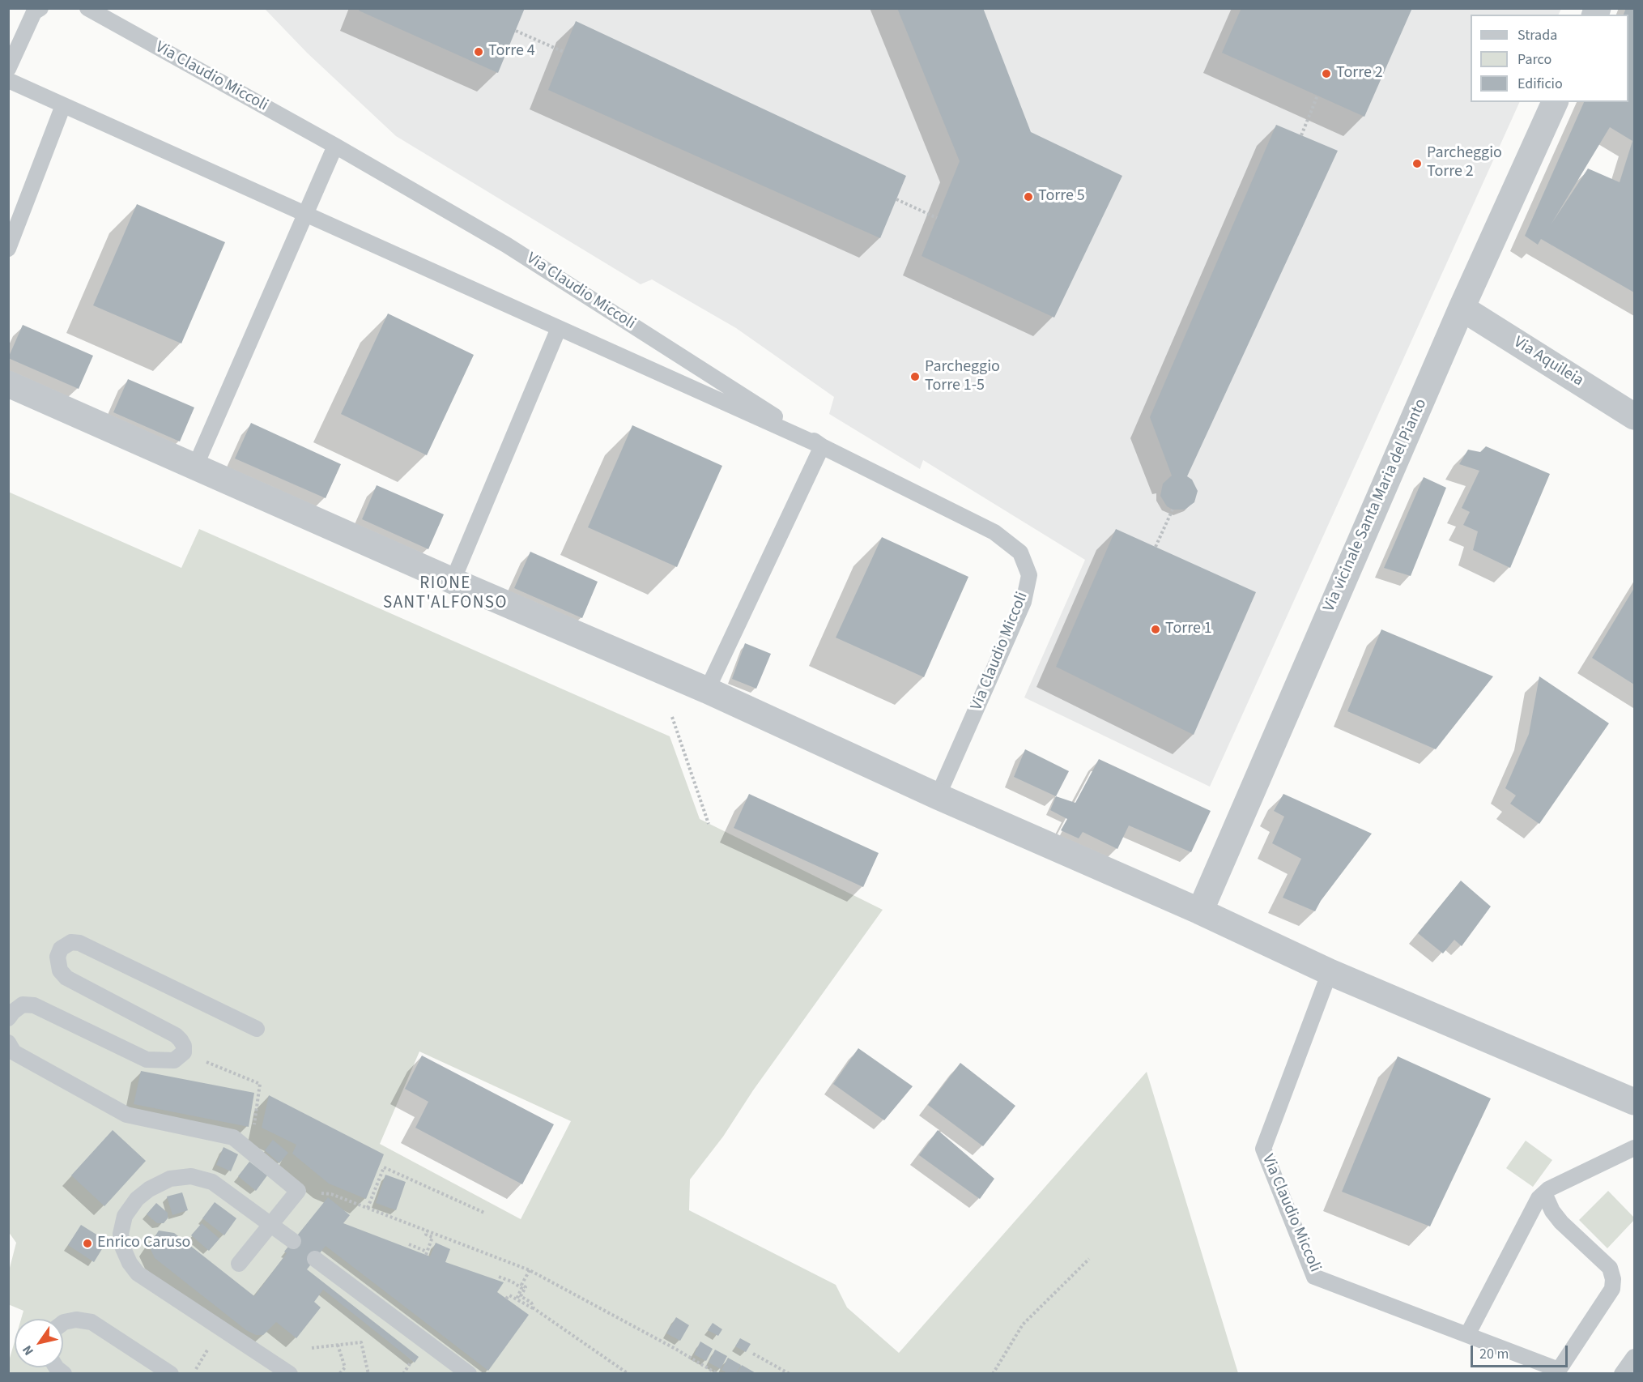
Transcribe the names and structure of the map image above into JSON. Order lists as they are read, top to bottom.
{
  "streets": {
    "street": ["Via Aquileia", "Via vicinale Santa Maria del Pianto"],
    "lane": ["Via Claudio Miccoli"]
  },
  "crossings": [
    ["Via Aquileia", "Via vicinale Santa Maria del Pianto"]
  ],
  "districts": ["RIONE SANT'ALFONSO"],
  "places": [
    "Torre 4",
    "Torre 2",
    "Parcheggio Torre 2",
    "Torre 5",
    "Parcheggio Torre 1-5",
    "Torre 1",
    "Enrico Caruso"
  ],
  "legend": ["Strada", "Parco", "Edificio"],
  "scale_bar": "20 m",
  "north": "bottom left"
}
